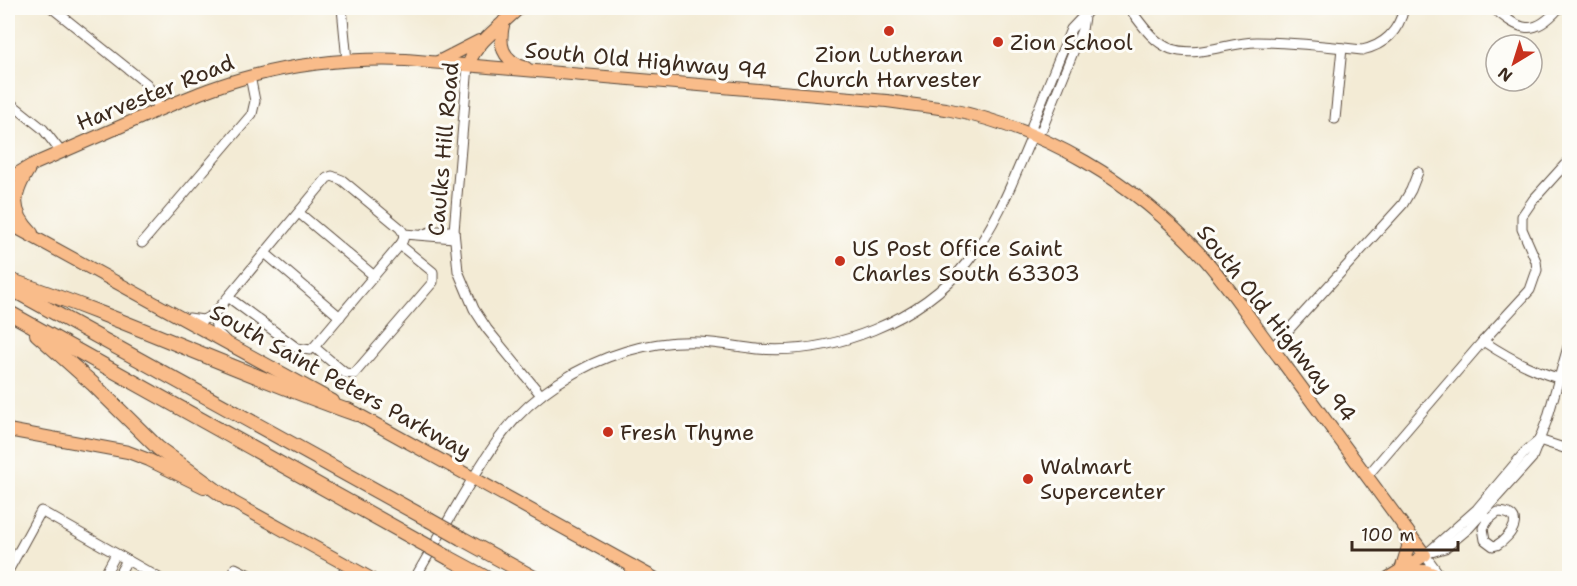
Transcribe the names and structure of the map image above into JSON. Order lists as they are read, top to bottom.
{
  "streets": {
    "main road": [
      "South Old Highway 94",
      "Harvester Road",
      "Caulks Hill Road",
      "South Saint Peters Parkway"
    ]
  },
  "crossings": [
    ["South Old Highway 94", "Harvester Road"],
    ["South Old Highway 94", "Caulks Hill Road"],
    ["Harvester Road", "Caulks Hill Road"]
  ],
  "places": [
    "Zion Lutheran Church Harvester",
    "Zion School",
    "US Post Office Saint Charles South 63303",
    "Fresh Thyme",
    "Walmart Supercenter"
  ],
  "scale_bar": "100 m",
  "north": "bottom left"
}
